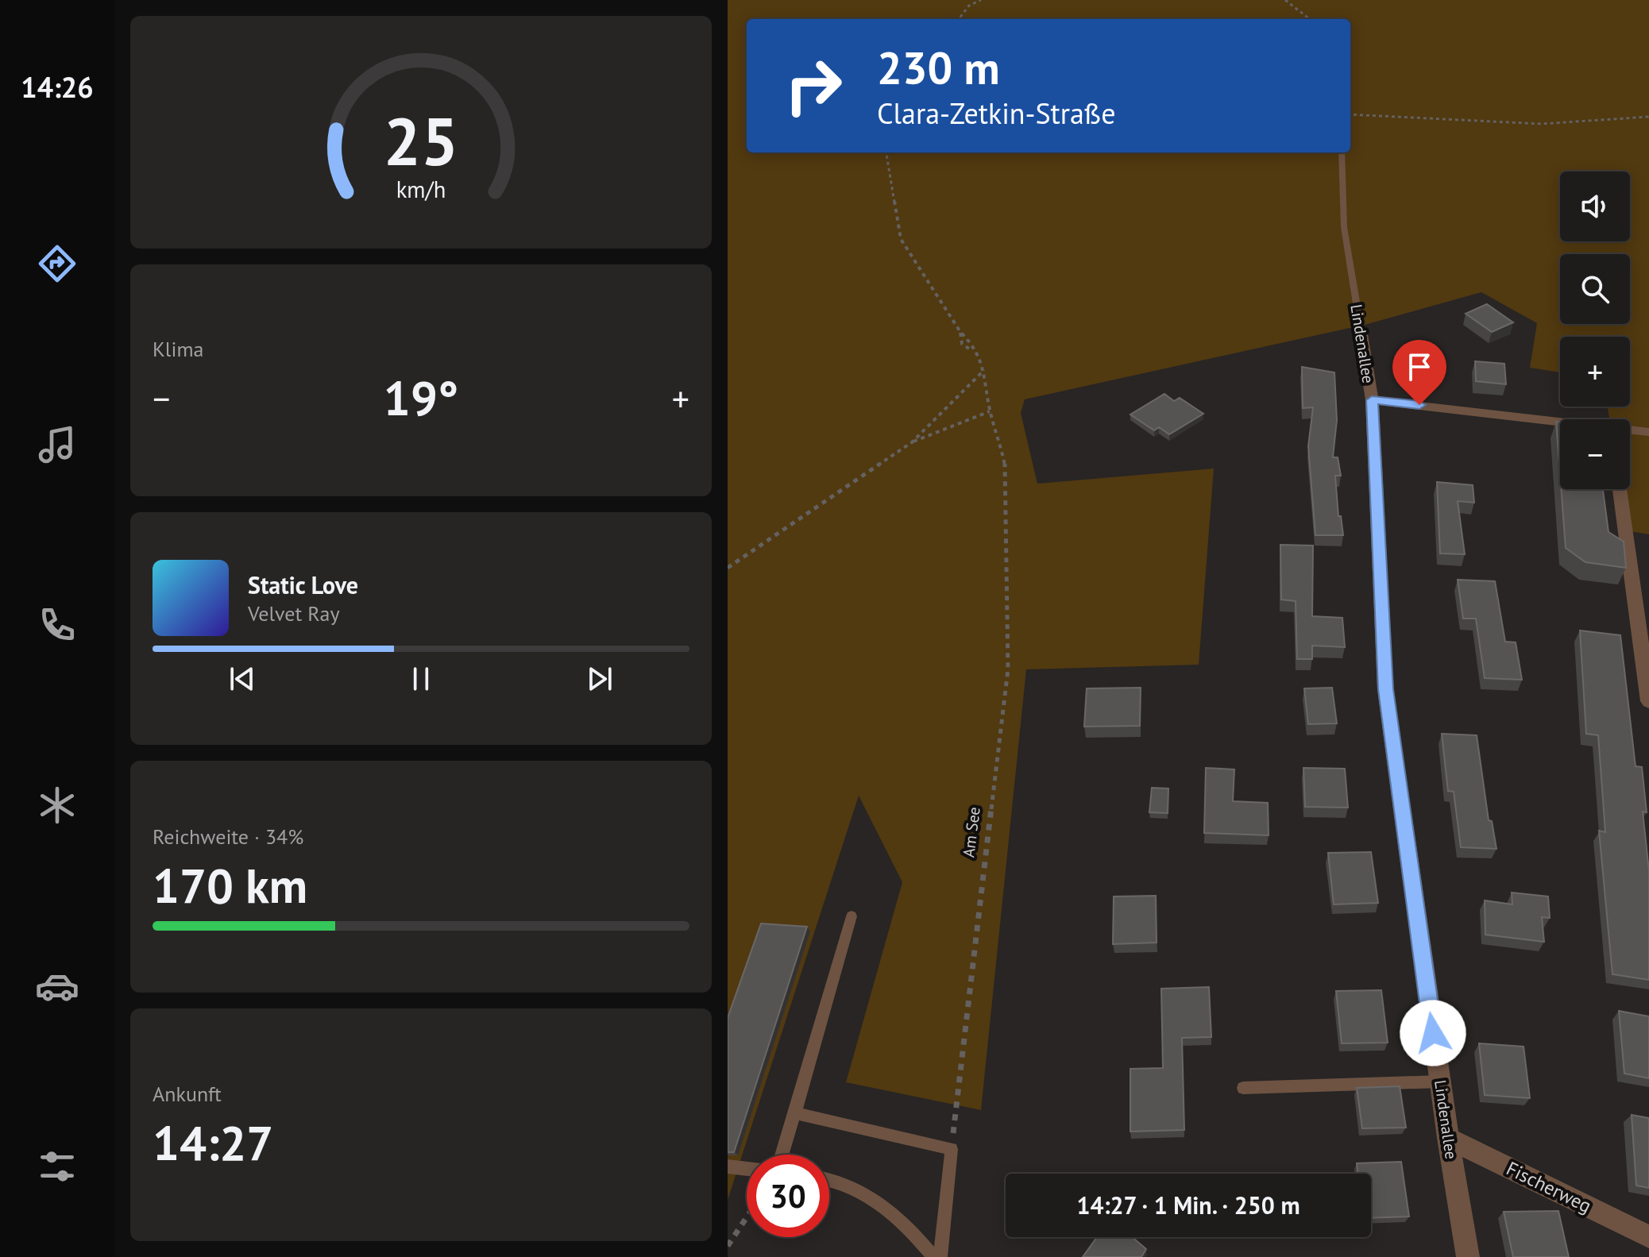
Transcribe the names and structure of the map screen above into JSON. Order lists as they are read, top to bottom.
{
  "streets": {
    "street": ["Lindenallee", "Fischerweg"],
    "path": ["Am See"]
  },
  "crossings": [
    ["Lindenallee", "Fischerweg"]
  ],
  "page": {
    "tabs": "14:26",
    "turn": ["230 m", "Clara-Zetkin-Straße"],
    "map_buttons": ["+", "−"],
    "tile": [
      "Klima",
      ["Reichweite · 34%", "170 km"],
      ["Ankunft", "14:27"]
    ],
    "heat": ["−", "19°", "+"],
    "song": ["Static Love", "Velvet Ray"],
    "limit": "30",
    "trip": "14:27 · 1 Min. · 250 m",
    "gauge": ["25", "km/h"]
  }
}
